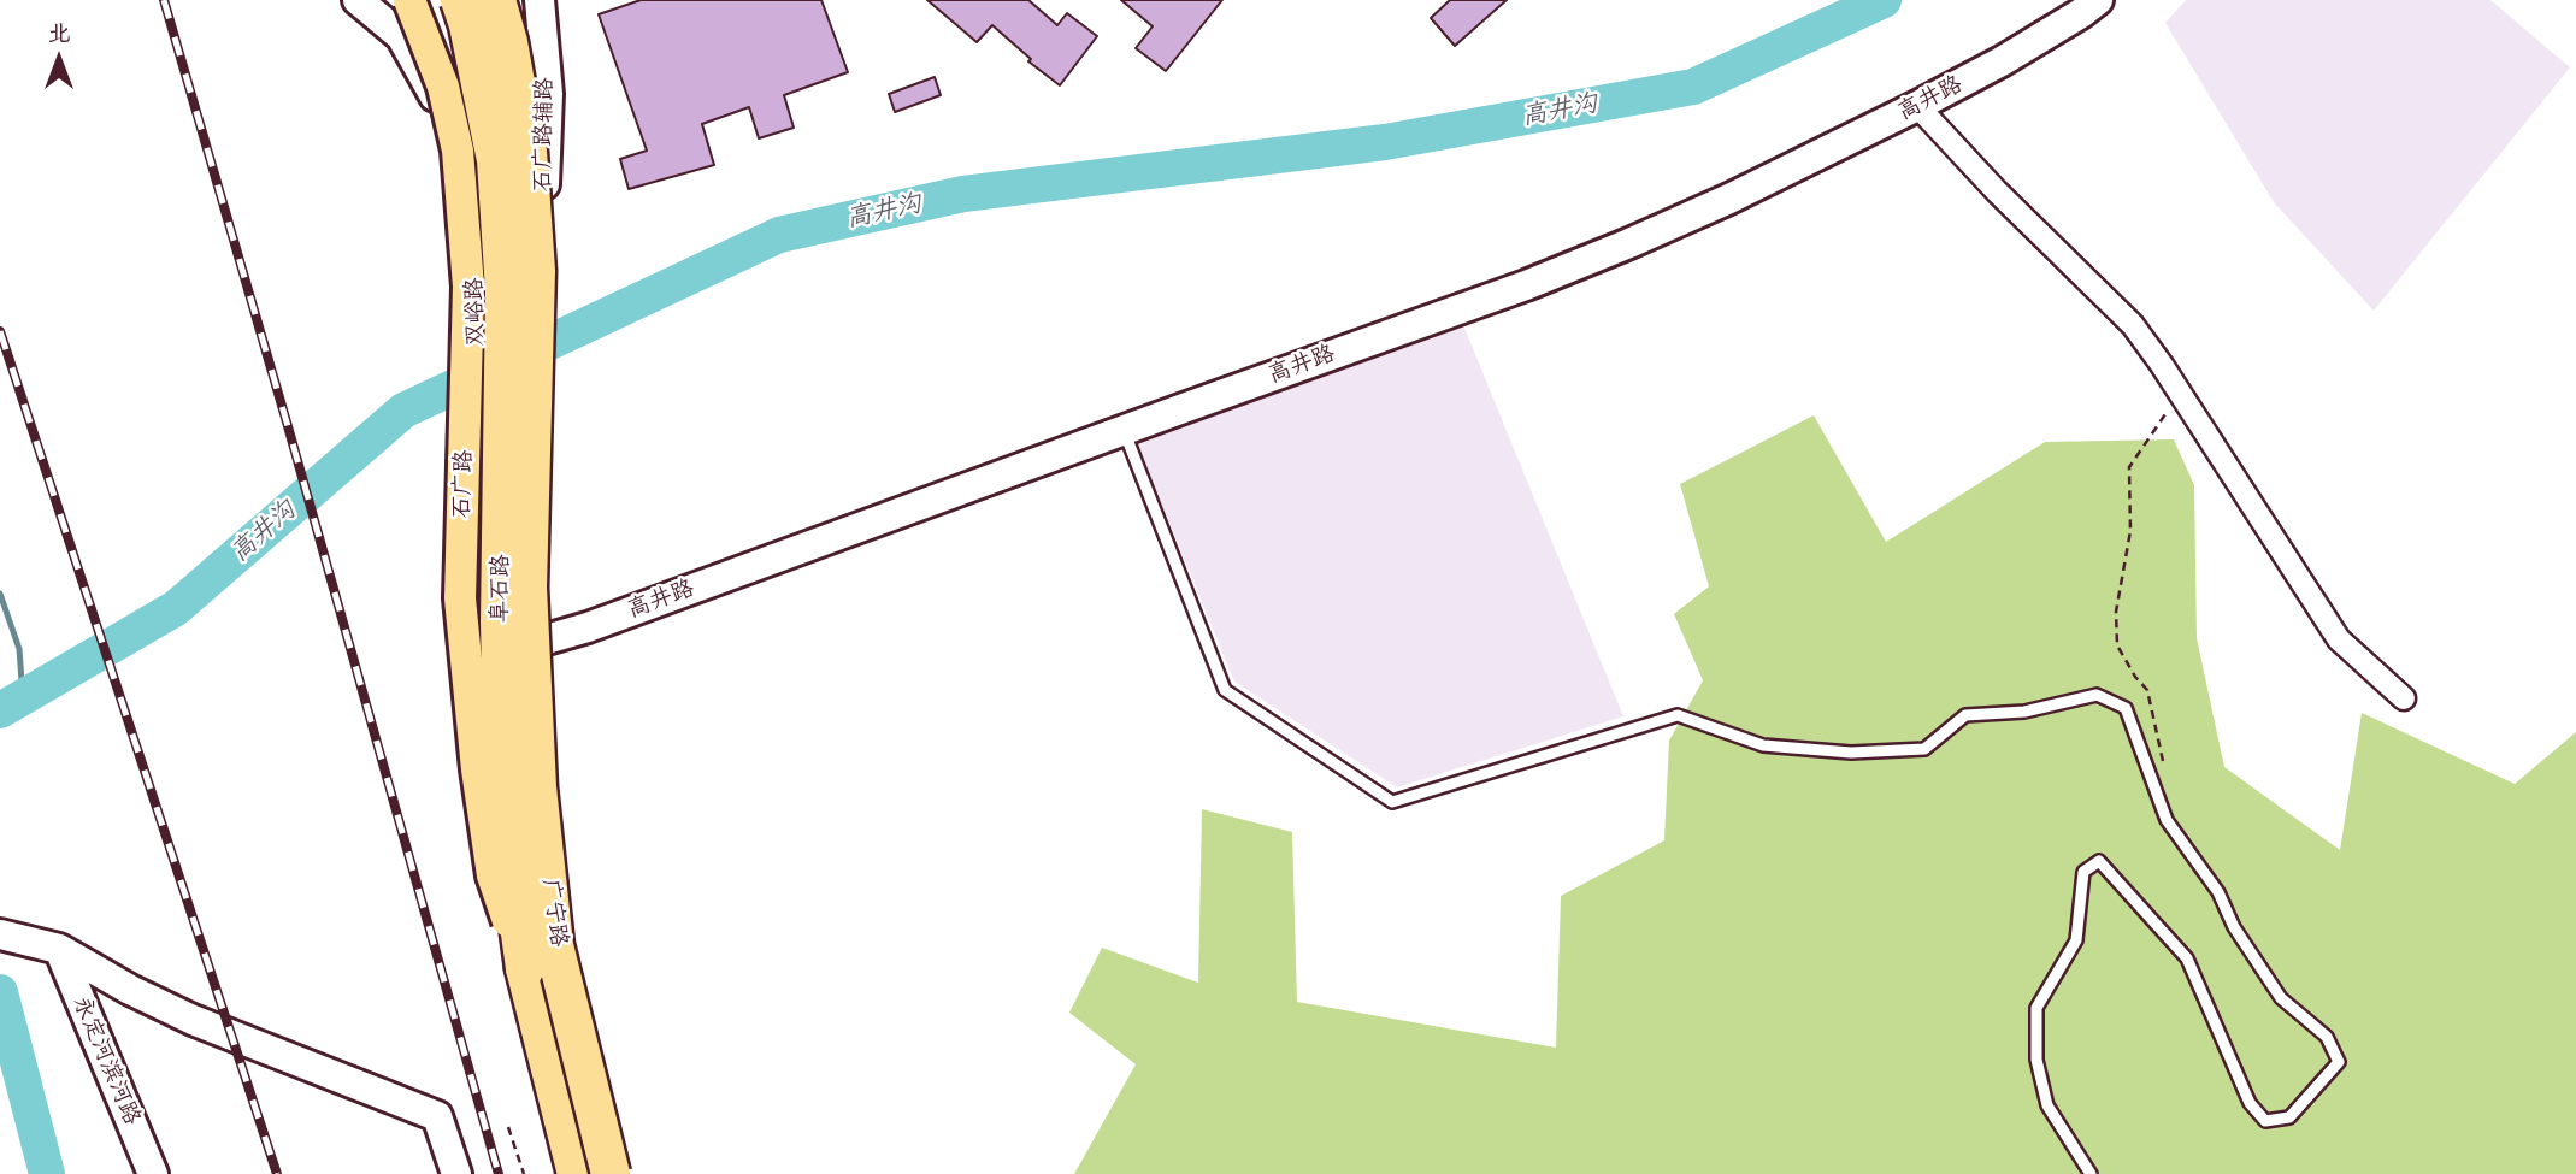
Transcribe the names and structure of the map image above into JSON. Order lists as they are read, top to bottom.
{
  "streets": {
    "highway": ["阜石路"],
    "main road": ["石广路"],
    "street": [
      "高井路",
      "石广路辅路",
      "双峪路",
      "广宁路",
      "永定河滨河路"
    ]
  },
  "crossings": [
    ["高井路", "双峪路"],
    ["高井路", "广宁路"],
    ["双峪路", "广宁路"],
    ["石广路", "阜石路"],
    ["阜石路", "广宁路"]
  ],
  "water": ["高井沟"],
  "north": "top"
}
